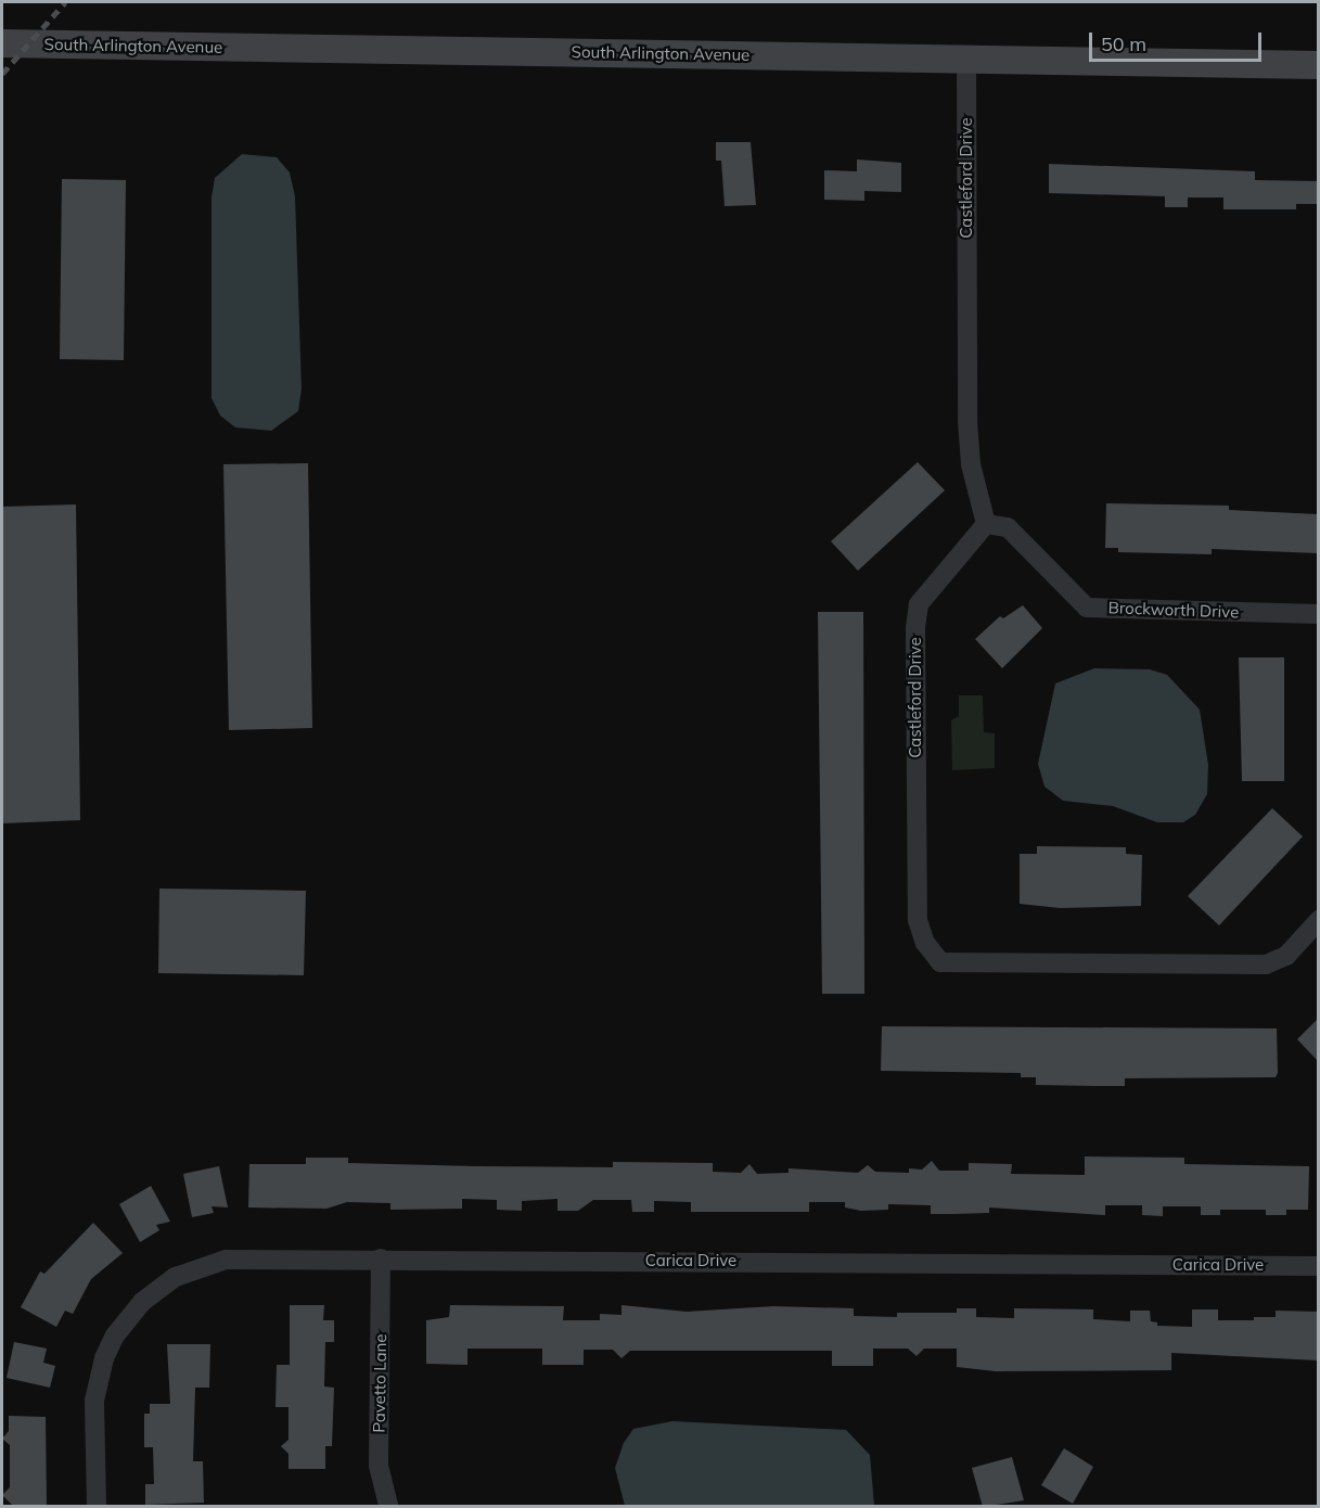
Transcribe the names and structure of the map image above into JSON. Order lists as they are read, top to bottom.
{
  "streets": {
    "main road": ["South Arlington Avenue"],
    "street": [
      "Castleford Drive",
      "Brockworth Drive",
      "Carica Drive",
      "Pavetto Lane"
    ]
  },
  "crossings": [
    ["South Arlington Avenue", "Castleford Drive"],
    ["Castleford Drive", "Brockworth Drive"],
    ["Carica Drive", "Pavetto Lane"]
  ],
  "scale_bar": "50 m"
}
